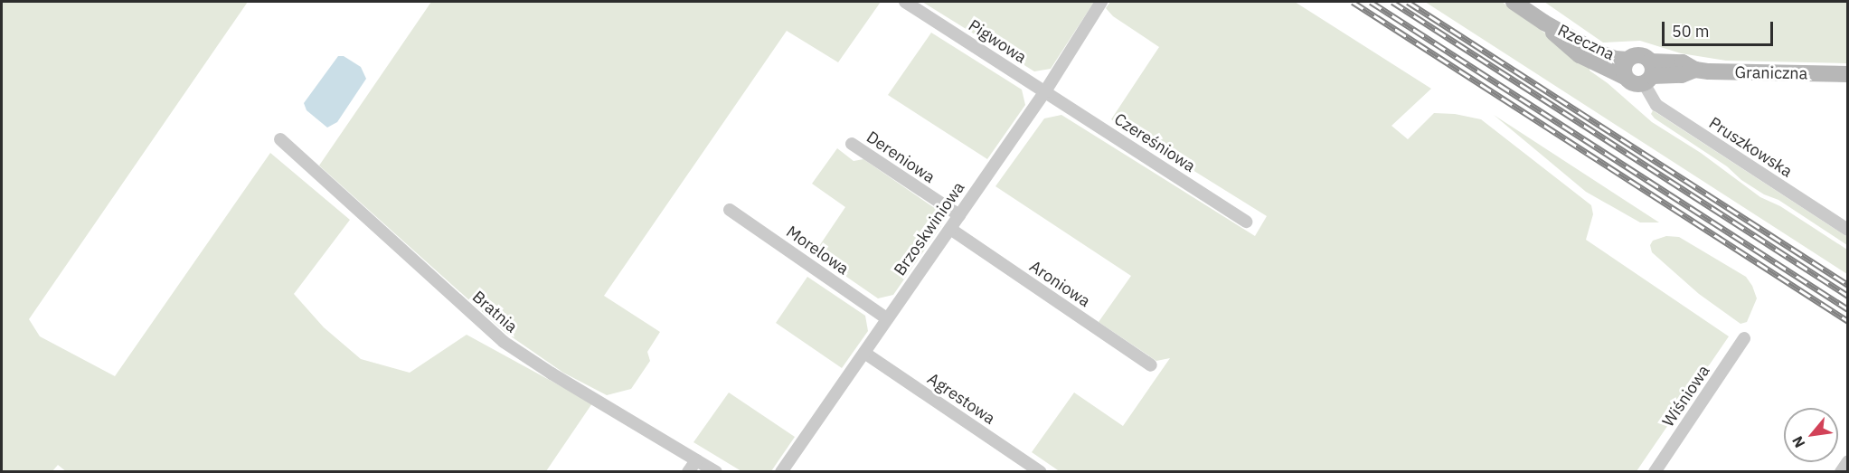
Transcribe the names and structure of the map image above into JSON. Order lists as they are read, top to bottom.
{
  "streets": {
    "street": [
      "Pigwowa",
      "Rzeczna",
      "Graniczna",
      "Czereśniowa",
      "Pruszkowska",
      "Dereniowa",
      "Brzoskwiniowa",
      "Morelowa",
      "Aroniowa",
      "Bratnia",
      "Wiśniowa",
      "Agrestowa"
    ]
  },
  "crossings": [
    ["Pigwowa", "Czereśniowa"],
    ["Pigwowa", "Brzoskwiniowa"],
    ["Rzeczna", "Graniczna"],
    ["Rzeczna", "Pruszkowska"],
    ["Graniczna", "Pruszkowska"],
    ["Czereśniowa", "Brzoskwiniowa"],
    ["Dereniowa", "Brzoskwiniowa"],
    ["Brzoskwiniowa", "Morelowa"],
    ["Brzoskwiniowa", "Aroniowa"],
    ["Brzoskwiniowa", "Agrestowa"]
  ],
  "scale_bar": "50 m",
  "north": "bottom left"
}
